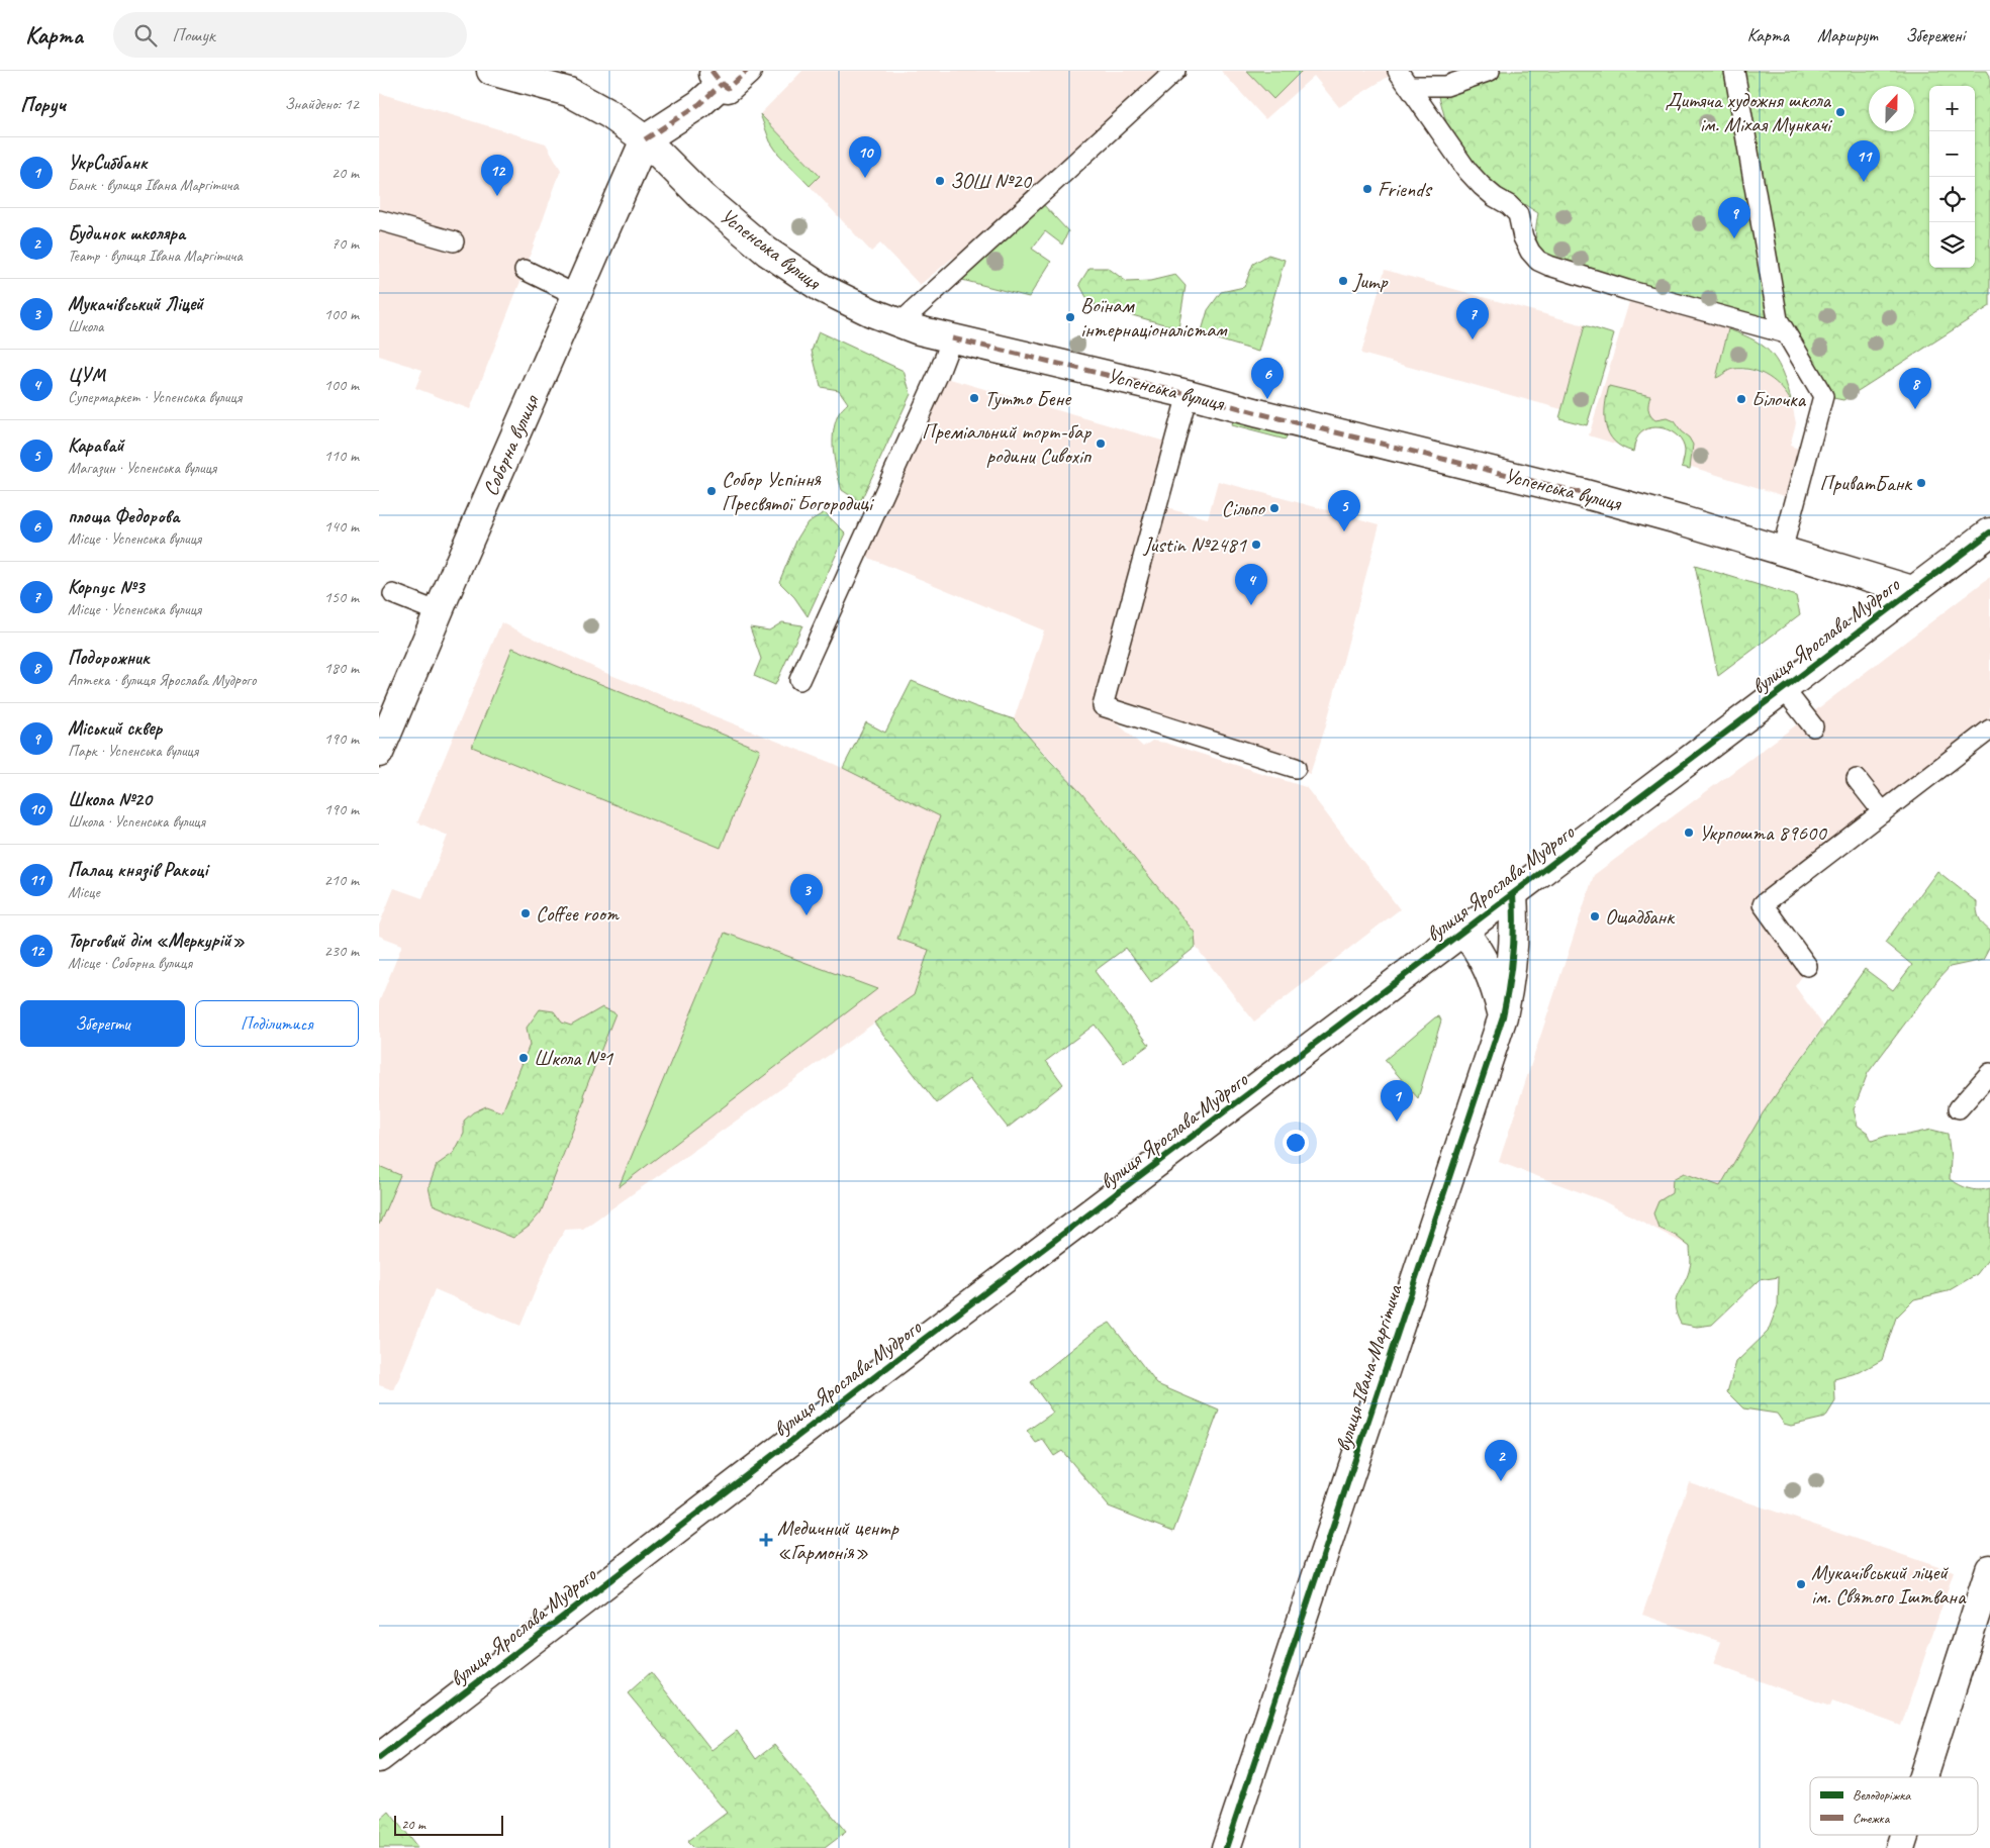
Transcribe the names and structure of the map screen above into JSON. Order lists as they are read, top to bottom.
{
  "streets": {
    "street": [
      "Успенська вулиця",
      "Соборна вулиця",
      "вулиця Ярослава Мудрого",
      "вулиця Івана Маргітича"
    ]
  },
  "crossings": [
    ["Успенська вулиця", "Соборна вулиця"],
    ["Успенська вулиця", "вулиця Ярослава Мудрого"],
    ["вулиця Ярослава Мудрого", "вулиця Івана Маргітича"]
  ],
  "places": {
    "other": [
      "Дитяча художня школа ім. Міхая Мункачі",
      "ЗОШ №20",
      "Friends",
      "Jump",
      "Воїнам інтернаціоналістам",
      "Тутто Бене",
      "Білочка",
      "Преміальний торт-бар родини Сивохіп",
      "ПриватБанк",
      "Собор Успіння Пресвятої Богородиці",
      "Сільпо",
      "Justin №2481",
      "Укрпошта 89600",
      "Coffee room",
      "Ощадбанк",
      "Школа №1",
      "Мукачівський ліцей ім. Святого Іштвана"
    ],
    "health": ["Медичний центр «Гармонія»"]
  },
  "legend": ["Велодоріжка", "Стежка"],
  "scale_bar": "20 m",
  "north": "top",
  "page": {
    "header": "Карта",
    "search": "Пошук",
    "nav": ["Карта", "Маршрут", "Збережені"],
    "heading": ["Поруч", "Знайдено: 12"],
    "map_buttons": ["+", "−"],
    "list": [
      {
        "mark": "1",
        "name": "УкрСиббанк",
        "note": "Банк · вулиця Івана Маргітича",
        "value": "20 m"
      },
      {
        "mark": "2",
        "name": "Будинок школяра",
        "note": "Театр · вулиця Івана Маргітича",
        "value": "70 m"
      },
      {
        "mark": "3",
        "name": "Мукачівський Ліцей",
        "note": "Школа",
        "value": "100 m"
      },
      {
        "mark": "4",
        "name": "ЦУМ",
        "note": "Супермаркет · Успенська вулиця",
        "value": "100 m"
      },
      {
        "mark": "5",
        "name": "Каравай",
        "note": "Магазин · Успенська вулиця",
        "value": "110 m"
      },
      {
        "mark": "6",
        "name": "площа Федорова",
        "note": "Місце · Успенська вулиця",
        "value": "140 m"
      },
      {
        "mark": "7",
        "name": "Корпус №3",
        "note": "Місце · Успенська вулиця",
        "value": "150 m"
      },
      {
        "mark": "8",
        "name": "Подорожник",
        "note": "Аптека · вулиця Ярослава Мудрого",
        "value": "180 m"
      },
      {
        "mark": "9",
        "name": "Міський сквер",
        "note": "Парк · Успенська вулиця",
        "value": "190 m"
      },
      {
        "mark": "10",
        "name": "Школа №20",
        "note": "Школа · Успенська вулиця",
        "value": "190 m"
      },
      {
        "mark": "11",
        "name": "Палац князів Ракоці",
        "note": "Місце",
        "value": "210 m"
      },
      {
        "mark": "12",
        "name": "Торговий дім «Меркурій»",
        "note": "Місце · Соборна вулиця",
        "value": "230 m"
      }
    ],
    "pins": [
      "10",
      "11",
      "12",
      "9",
      "7",
      "6",
      "8",
      "5",
      "4",
      "3",
      "1",
      "2"
    ],
    "buttons": ["Зберегти", "Поділитися"],
    "scale": "20 m"
  }
}
